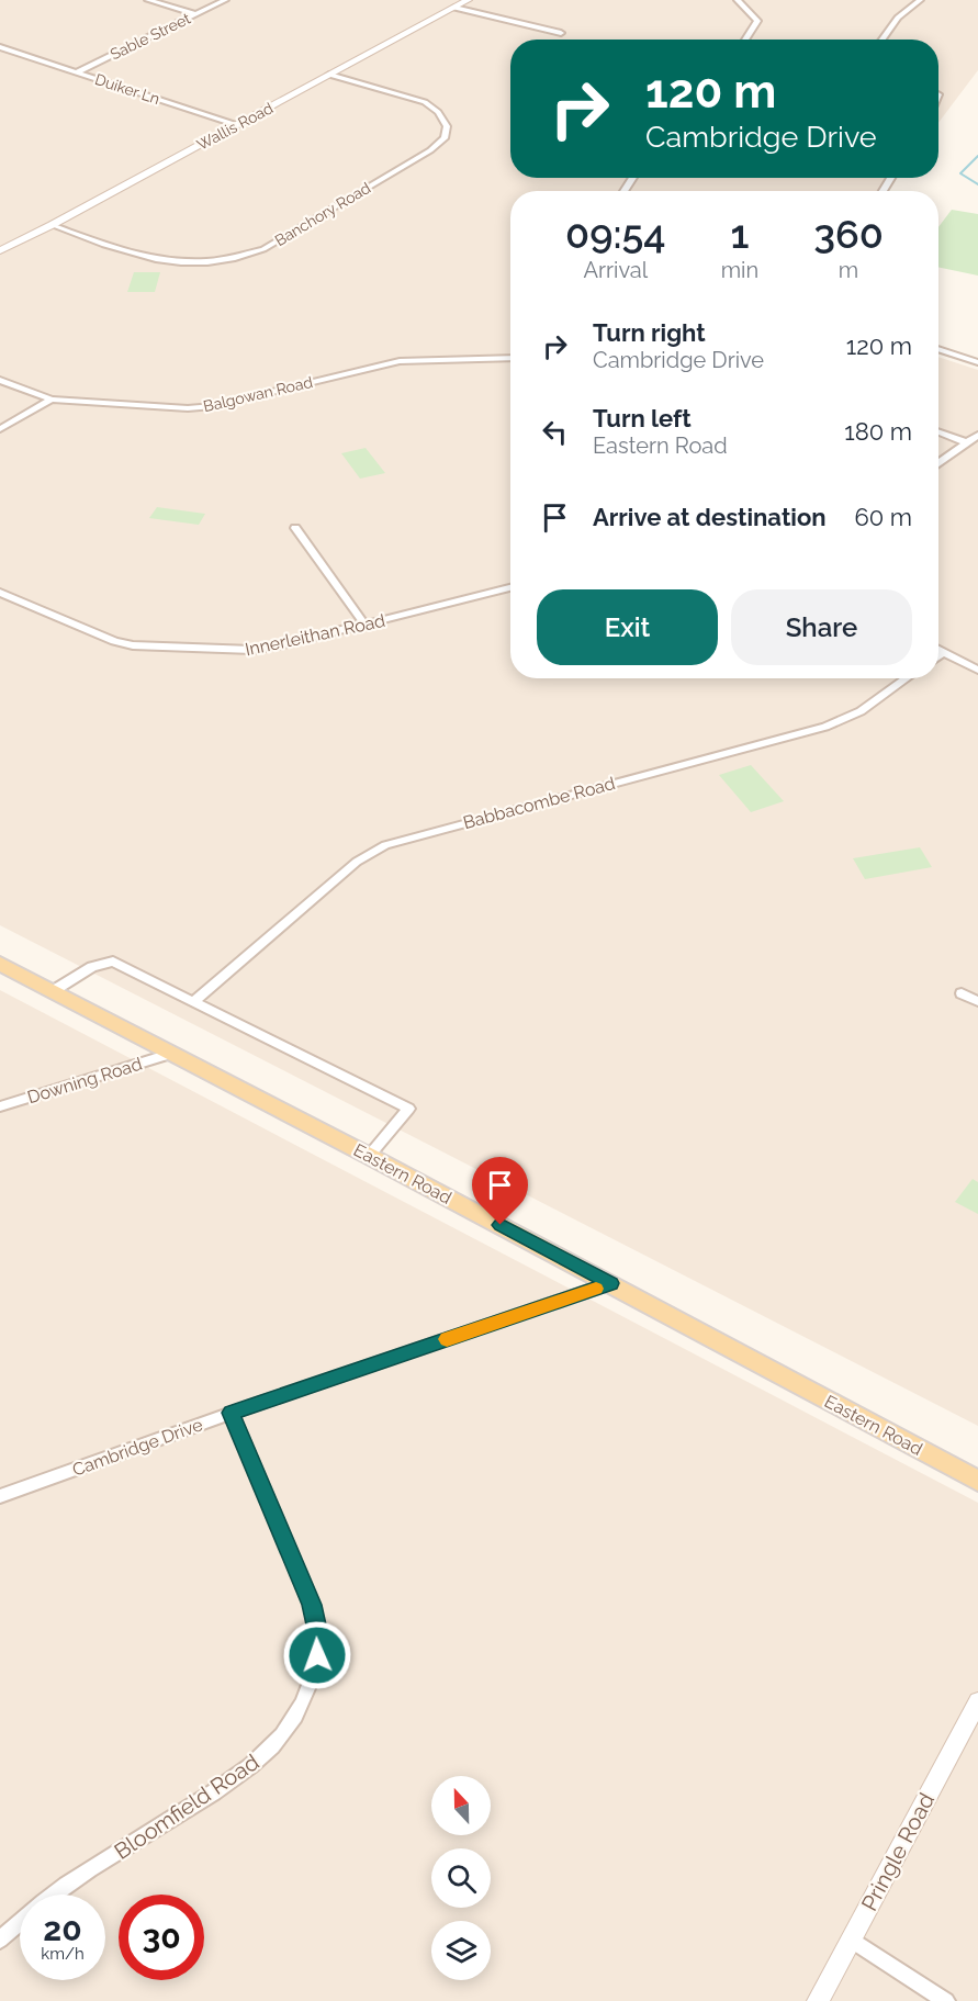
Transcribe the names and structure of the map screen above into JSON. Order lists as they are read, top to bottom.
{
  "streets": {
    "main road": ["Eastern Road"],
    "street": [
      "Sable Street",
      "Duiker Ln",
      "Wallis Road",
      "Banchory Road",
      "Balgowan Road",
      "Innerleithan Road",
      "Babbacombe Road",
      "Downing Road",
      "Cambridge Drive",
      "Bloomfield Road",
      "Pringle Road"
    ]
  },
  "crossings": [
    ["Sable Street", "Duiker Ln"],
    ["Duiker Ln", "Wallis Road"],
    ["Wallis Road", "Banchory Road"],
    ["Downing Road", "Eastern Road"],
    ["Eastern Road", "Cambridge Drive"],
    ["Cambridge Drive", "Bloomfield Road"]
  ],
  "north": "top",
  "page": {
    "turn": ["120 m", "Cambridge Drive"],
    "eta": [
      "09:54",
      "Arrival",
      "1",
      "min",
      "360",
      "m"
    ],
    "list": [
      {
        "name": "Turn right",
        "note": "Cambridge Drive",
        "value": "120 m"
      },
      {
        "name": "Turn left",
        "note": "Eastern Road",
        "value": "180 m"
      },
      {
        "name": "Arrive at destination",
        "value": "60 m"
      }
    ],
    "buttons": ["Exit", "Share"],
    "speed": "20 km/h",
    "limit": "30"
  }
}
